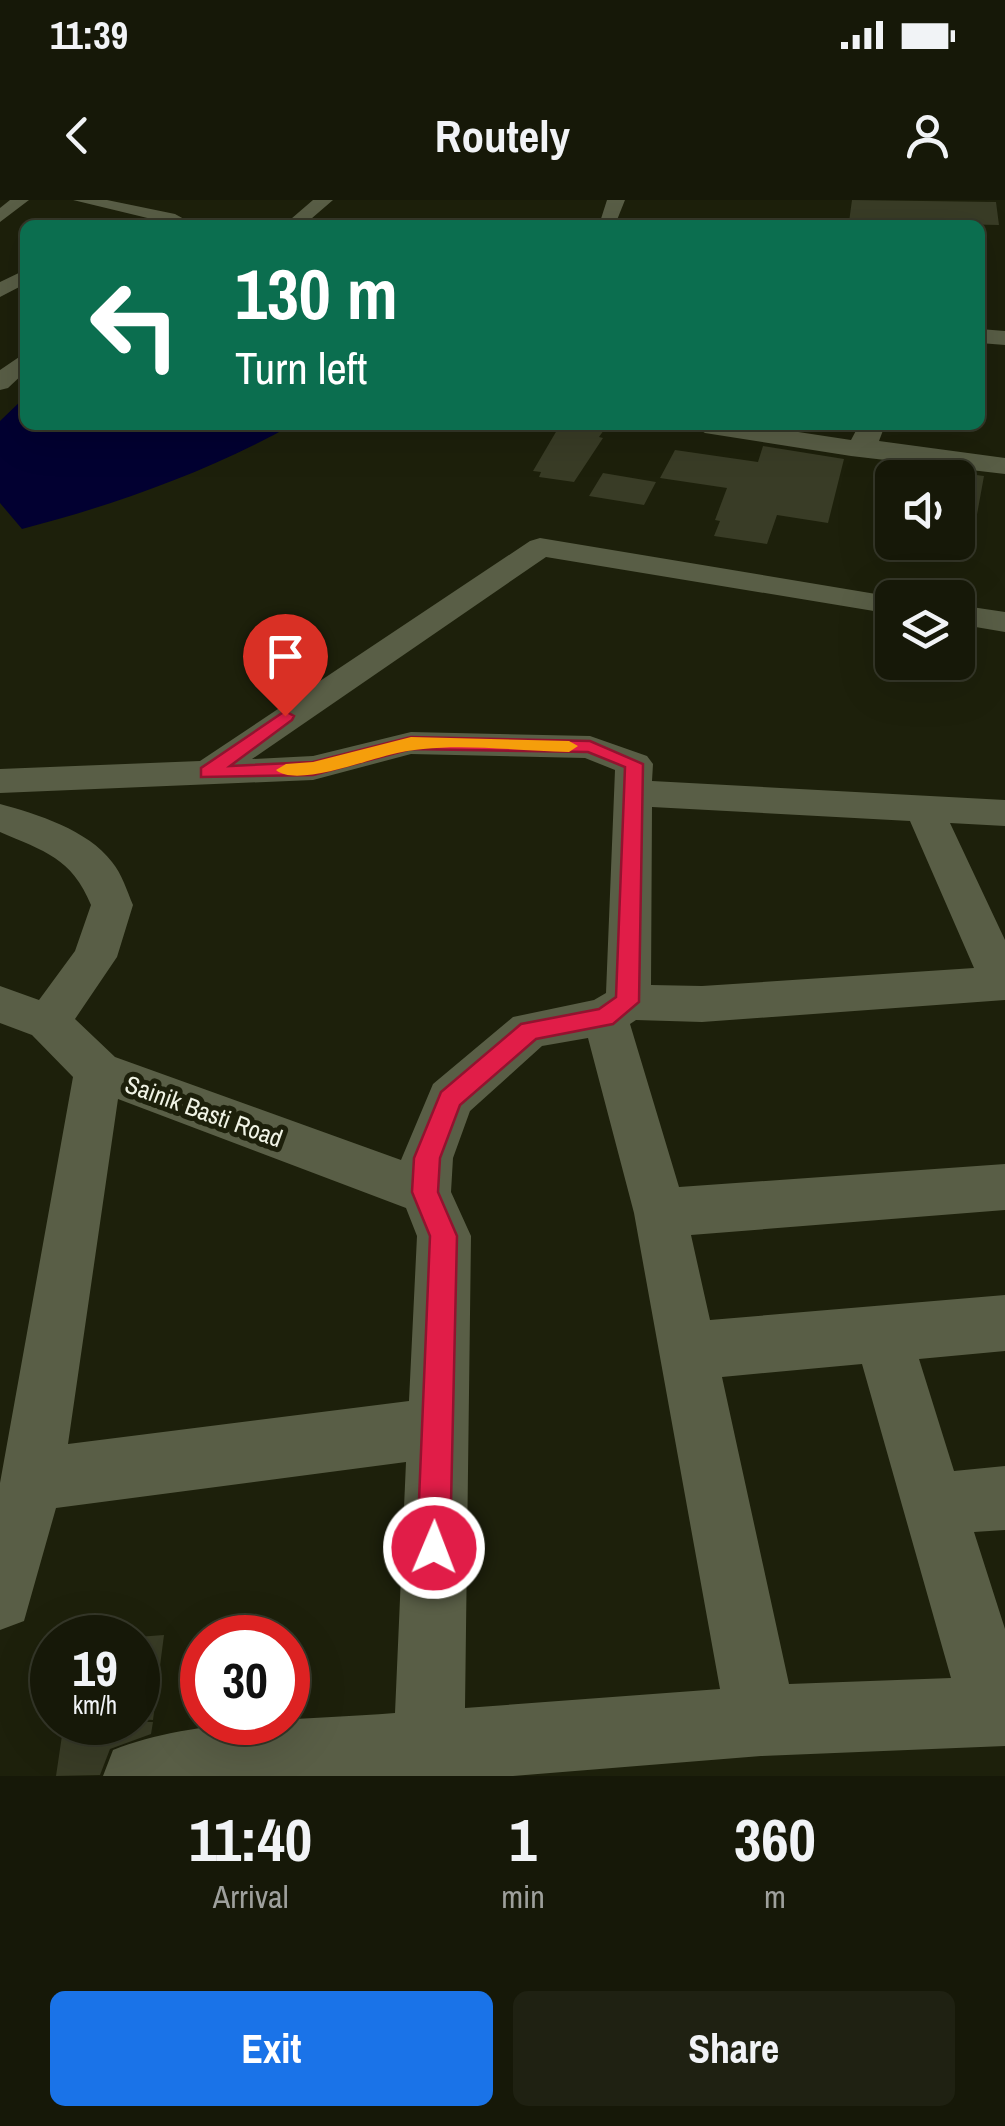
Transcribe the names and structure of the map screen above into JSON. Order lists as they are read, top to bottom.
{
  "streets": {
    "street": ["Sainik Basti Road"]
  },
  "page": {
    "status": "11:39",
    "header": "Routely",
    "turn": ["130 m", "Turn left"],
    "speed": "19 km/h",
    "limit": "30",
    "eta": [
      "11:40",
      "Arrival",
      "1",
      "min",
      "360",
      "m"
    ],
    "buttons": ["Exit", "Share"]
  }
}
